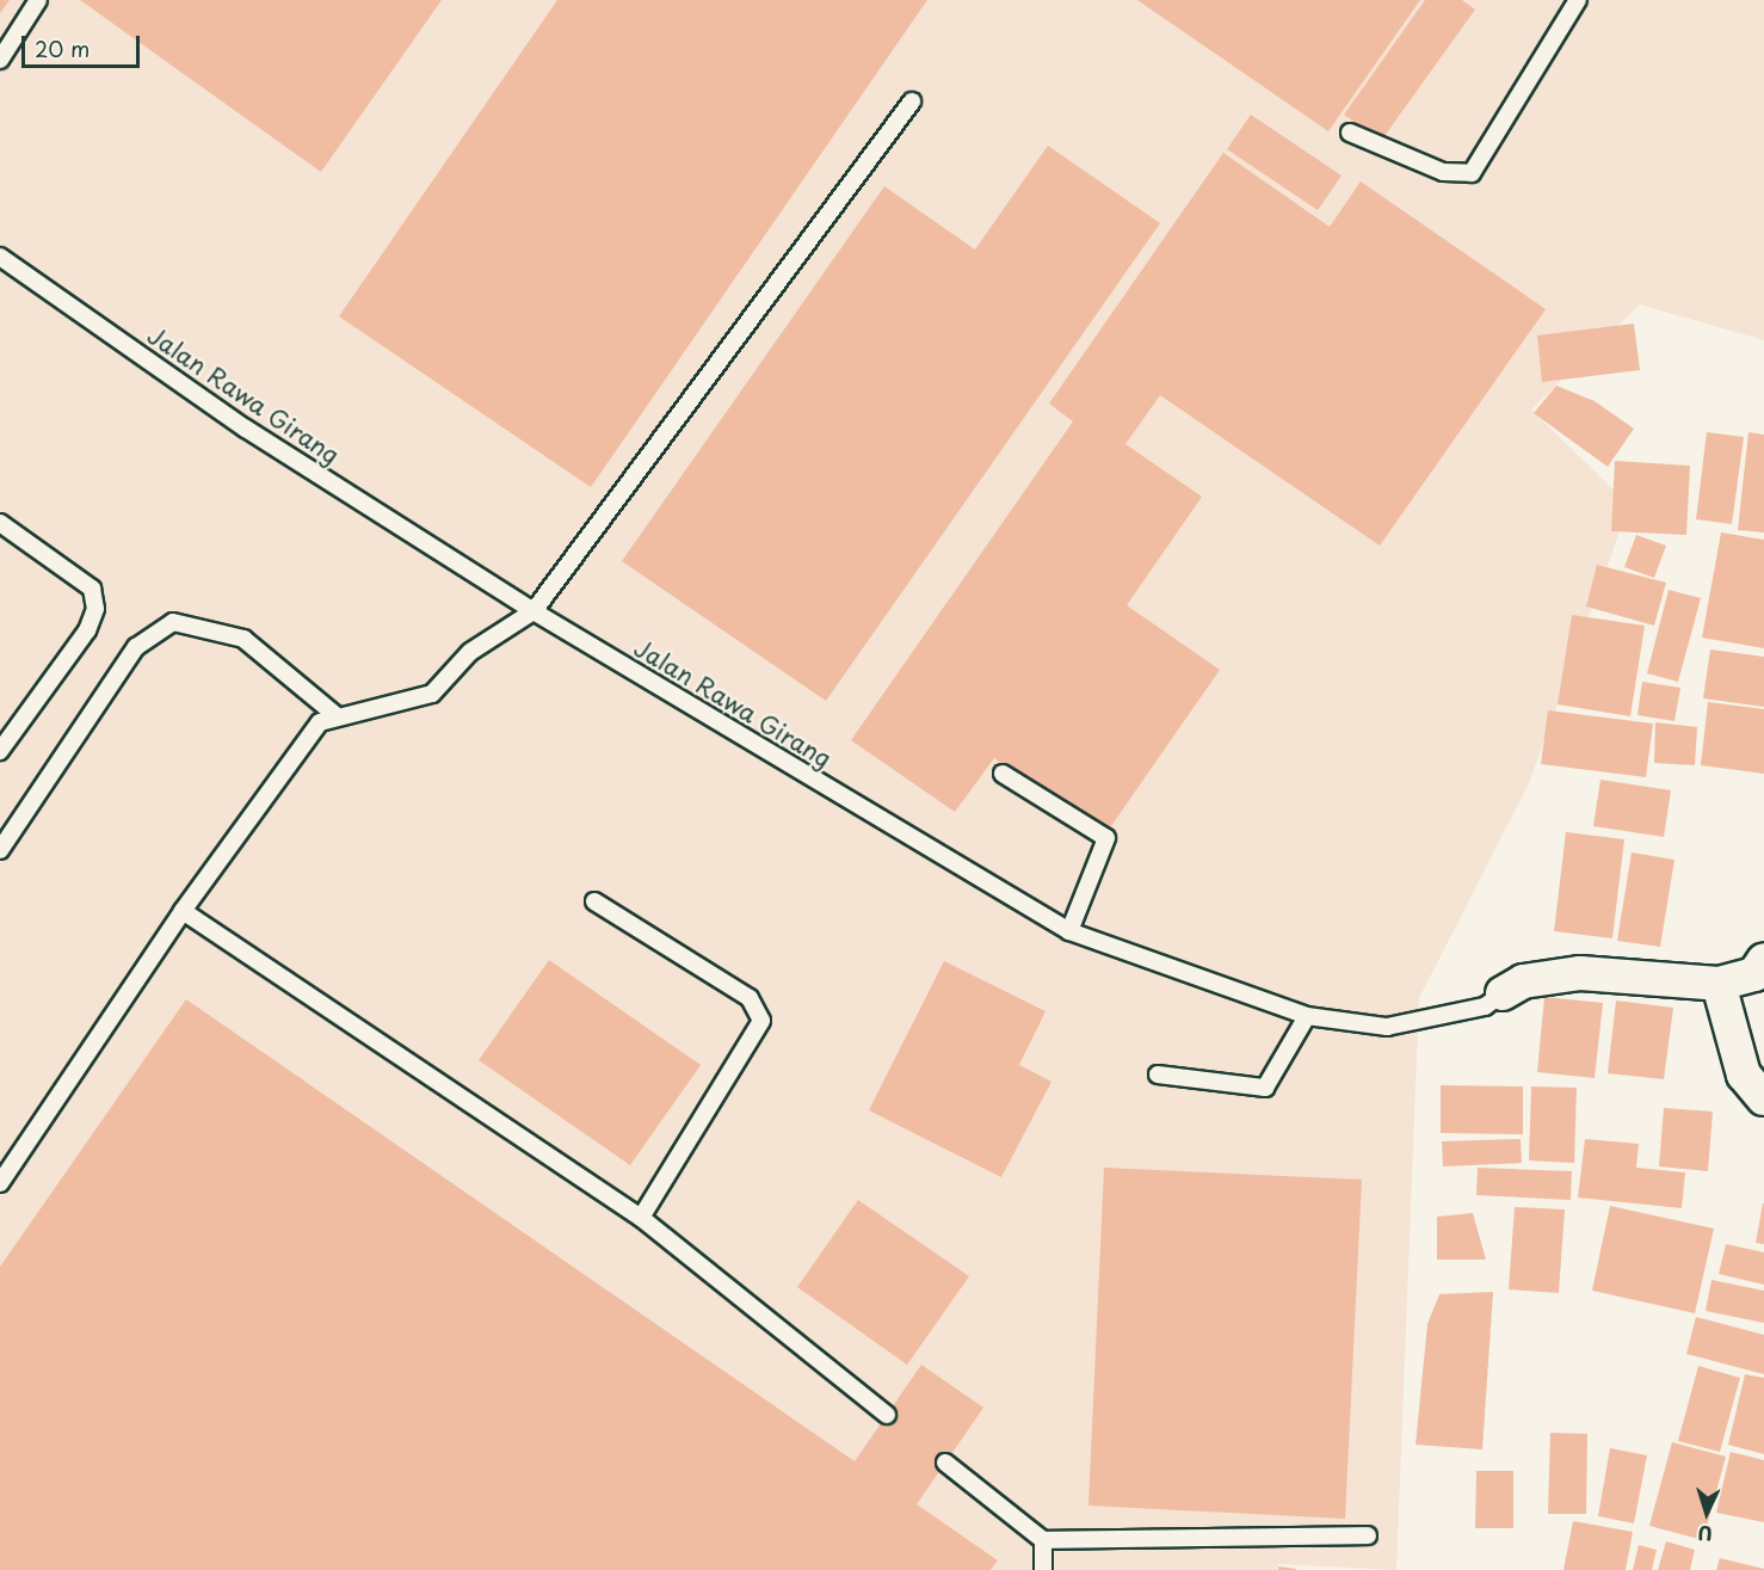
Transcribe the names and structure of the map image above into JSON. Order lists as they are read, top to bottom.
{
  "streets": {
    "lane": ["Jalan Rawa Girang"]
  },
  "scale_bar": "20 m",
  "north": "bottom"
}
